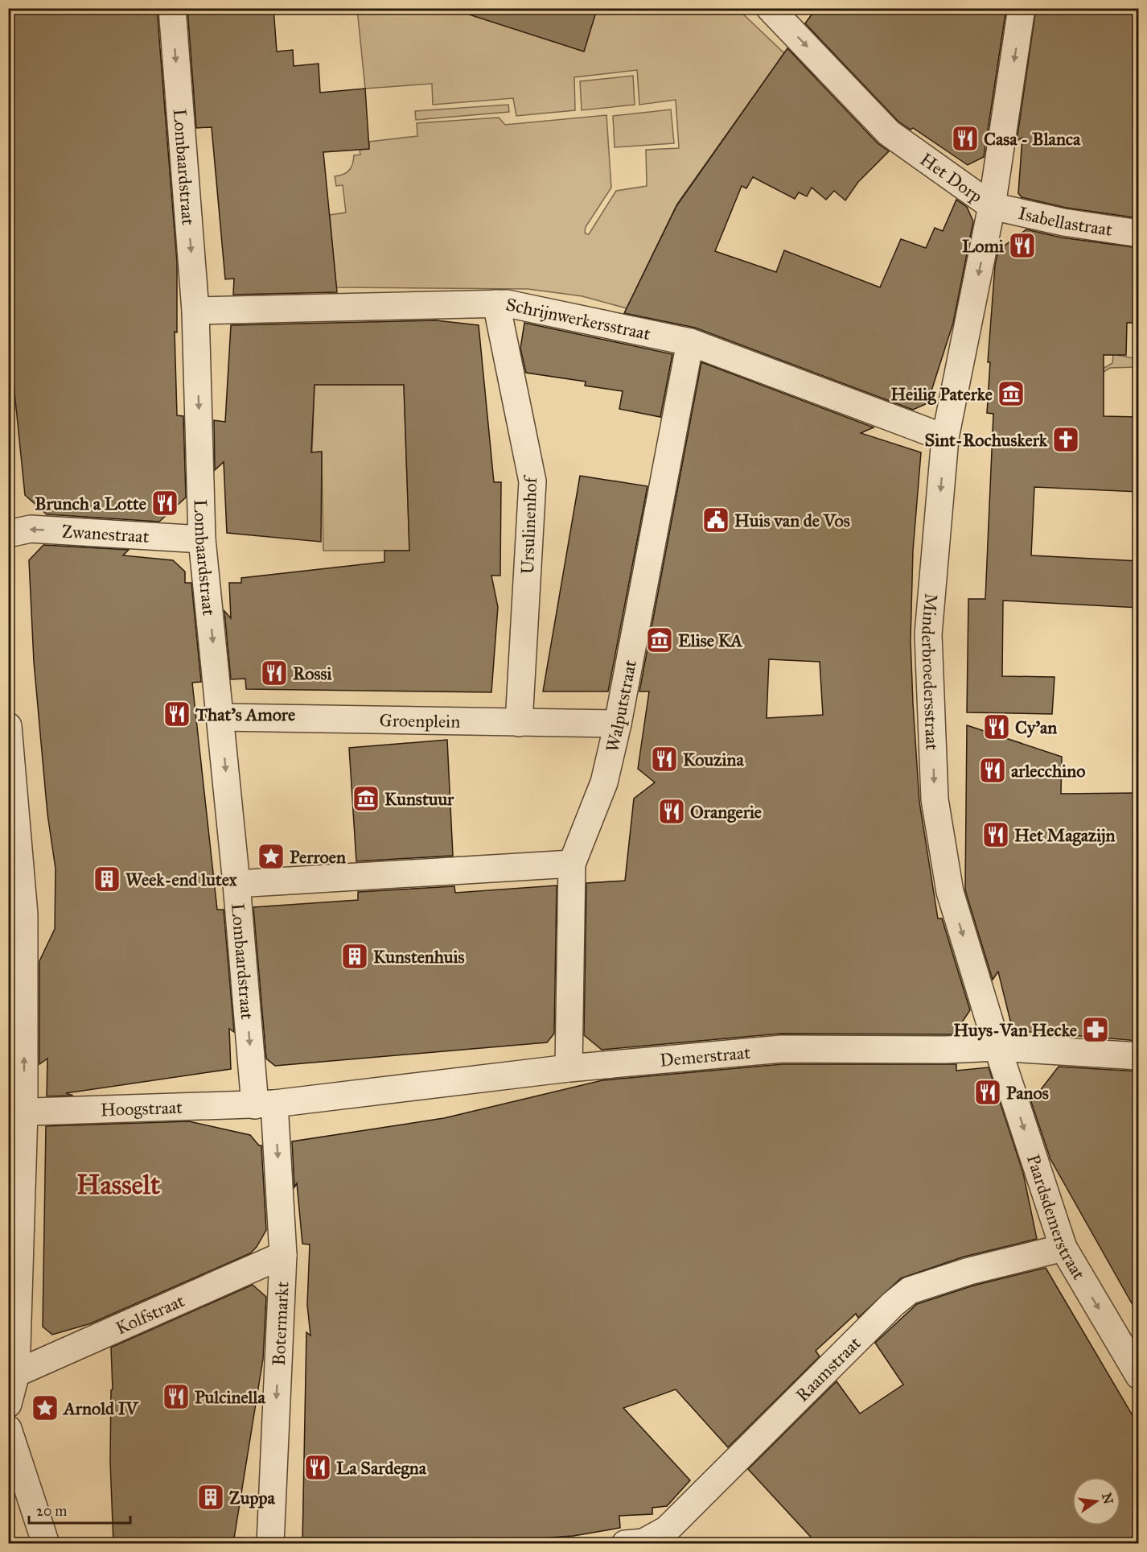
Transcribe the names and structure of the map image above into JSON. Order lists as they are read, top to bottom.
{
  "streets": {
    "street": [
      "Lombaardstraat",
      "Het Dorp",
      "Isabellastraat",
      "Schrijnwerkersstraat",
      "Ursulinenhof",
      "Zwanestraat",
      "Minderbroedersstraat",
      "Walputstraat",
      "Groenplein",
      "Demerstraat",
      "Hoogstraat",
      "Paardsdemerstraat",
      "Kolfstraat",
      "Botermarkt",
      "Raamstraat"
    ]
  },
  "crossings": [
    ["Lombaardstraat", "Schrijnwerkersstraat"],
    ["Lombaardstraat", "Zwanestraat"],
    ["Lombaardstraat", "Groenplein"],
    ["Lombaardstraat", "Demerstraat"],
    ["Lombaardstraat", "Hoogstraat"],
    ["Lombaardstraat", "Botermarkt"],
    ["Het Dorp", "Isabellastraat"],
    ["Het Dorp", "Minderbroedersstraat"],
    ["Isabellastraat", "Minderbroedersstraat"],
    ["Schrijnwerkersstraat", "Ursulinenhof"],
    ["Schrijnwerkersstraat", "Minderbroedersstraat"],
    ["Schrijnwerkersstraat", "Walputstraat"],
    ["Ursulinenhof", "Groenplein"],
    ["Minderbroedersstraat", "Demerstraat"],
    ["Minderbroedersstraat", "Paardsdemerstraat"],
    ["Walputstraat", "Groenplein"],
    ["Walputstraat", "Demerstraat"],
    ["Demerstraat", "Hoogstraat"],
    ["Demerstraat", "Paardsdemerstraat"],
    ["Demerstraat", "Botermarkt"],
    ["Hoogstraat", "Botermarkt"],
    ["Paardsdemerstraat", "Raamstraat"],
    ["Kolfstraat", "Botermarkt"]
  ],
  "one_way": [
    "Lombaardstraat",
    "Het Dorp",
    "Zwanestraat",
    "Minderbroedersstraat",
    "Paardsdemerstraat",
    "Botermarkt"
  ],
  "districts": ["Hasselt"],
  "places": {
    "restaurant": [
      "Casa - Blanca",
      "Lomi",
      "Brunch a Lotte",
      "Rossi",
      "That's Amore",
      "Cy'an",
      "Kouzina",
      "arlecchino",
      "Orangerie",
      "Het Magazijn",
      "Panos",
      "Pulcinella",
      "La Sardegna"
    ],
    "museum": ["Heilig Paterke", "Elise KA", "Kunstuur"],
    "church": ["Sint-Rochuskerk"],
    "public building": ["Huis van de Vos"],
    "place": ["Perroen", "Arnold IV"],
    "building": ["Week-end lutex", "Kunstenhuis", "Zuppa"],
    "pharmacy": ["Huys-Van Hecke"]
  },
  "scale_bar": "20 m",
  "north": "right"
}
